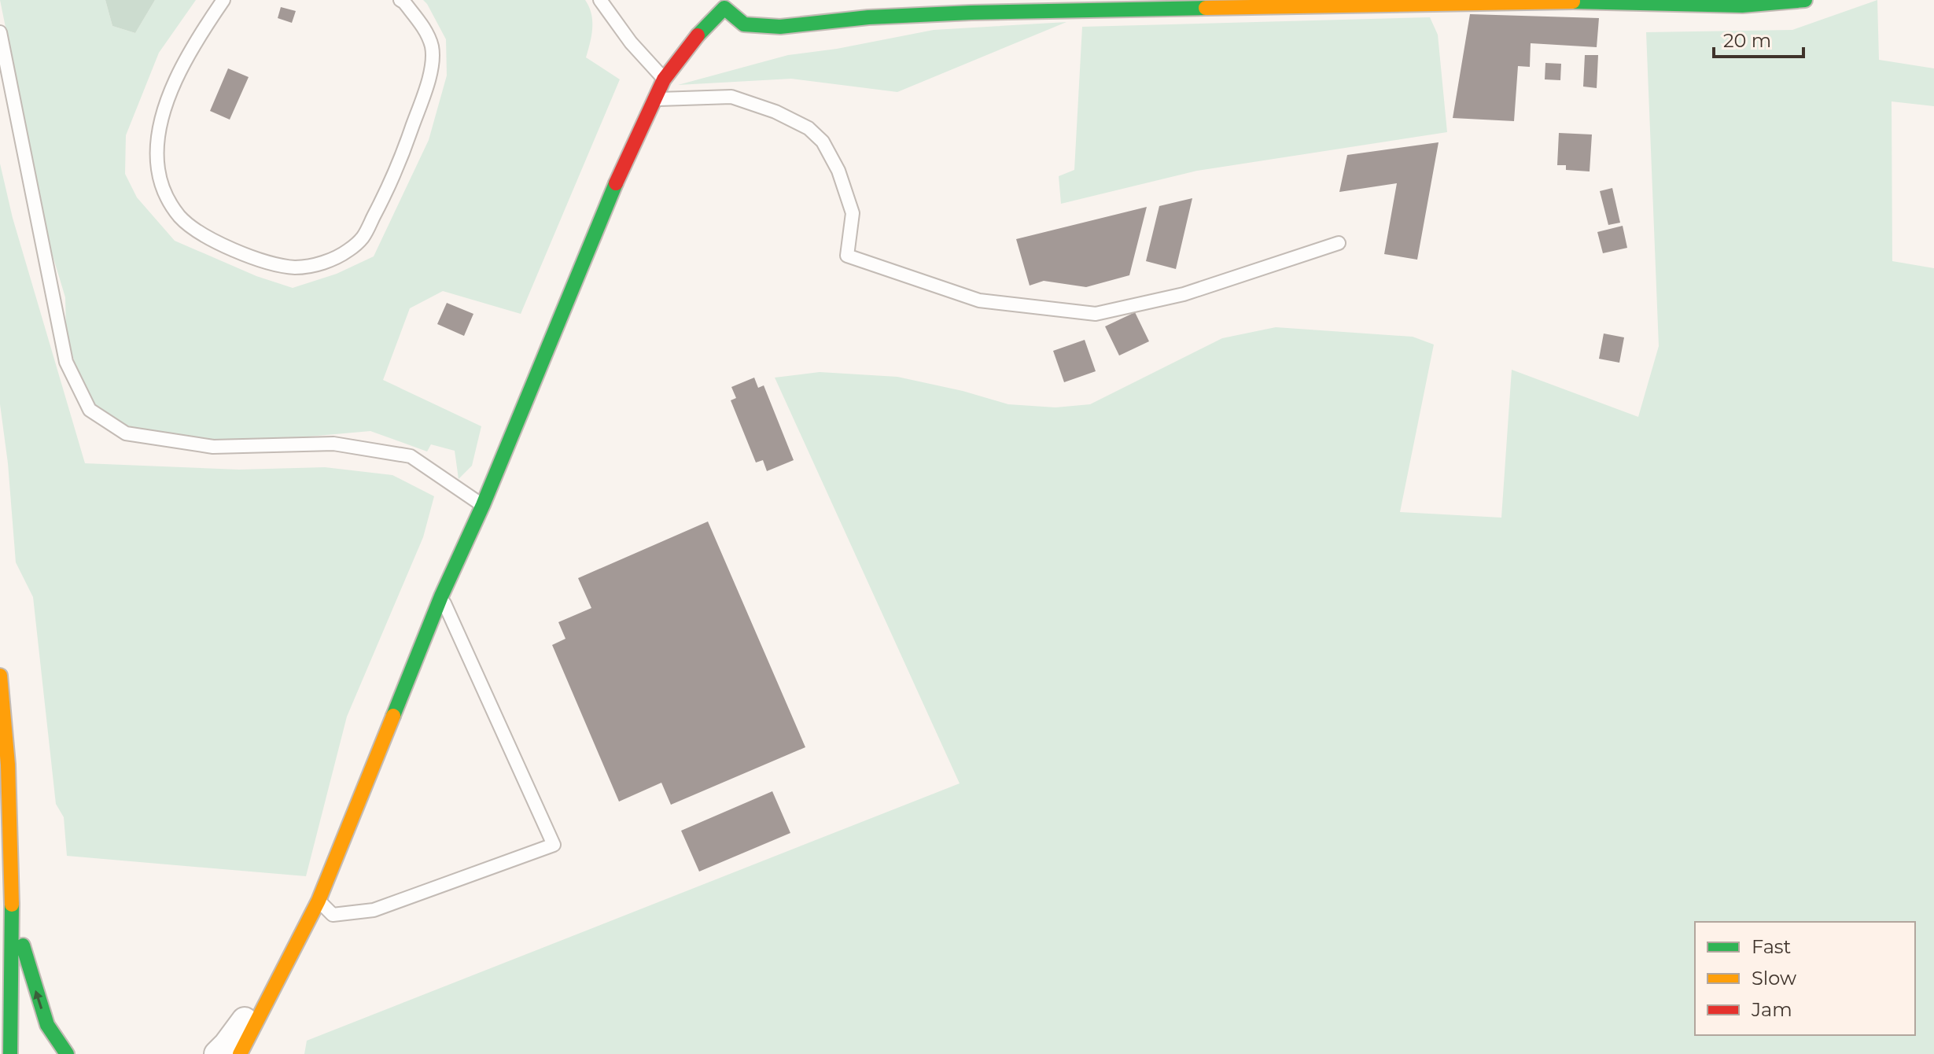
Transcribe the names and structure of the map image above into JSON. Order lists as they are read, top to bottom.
{
  "legend": ["Fast", "Slow", "Jam"],
  "scale_bar": "20 m"
}
